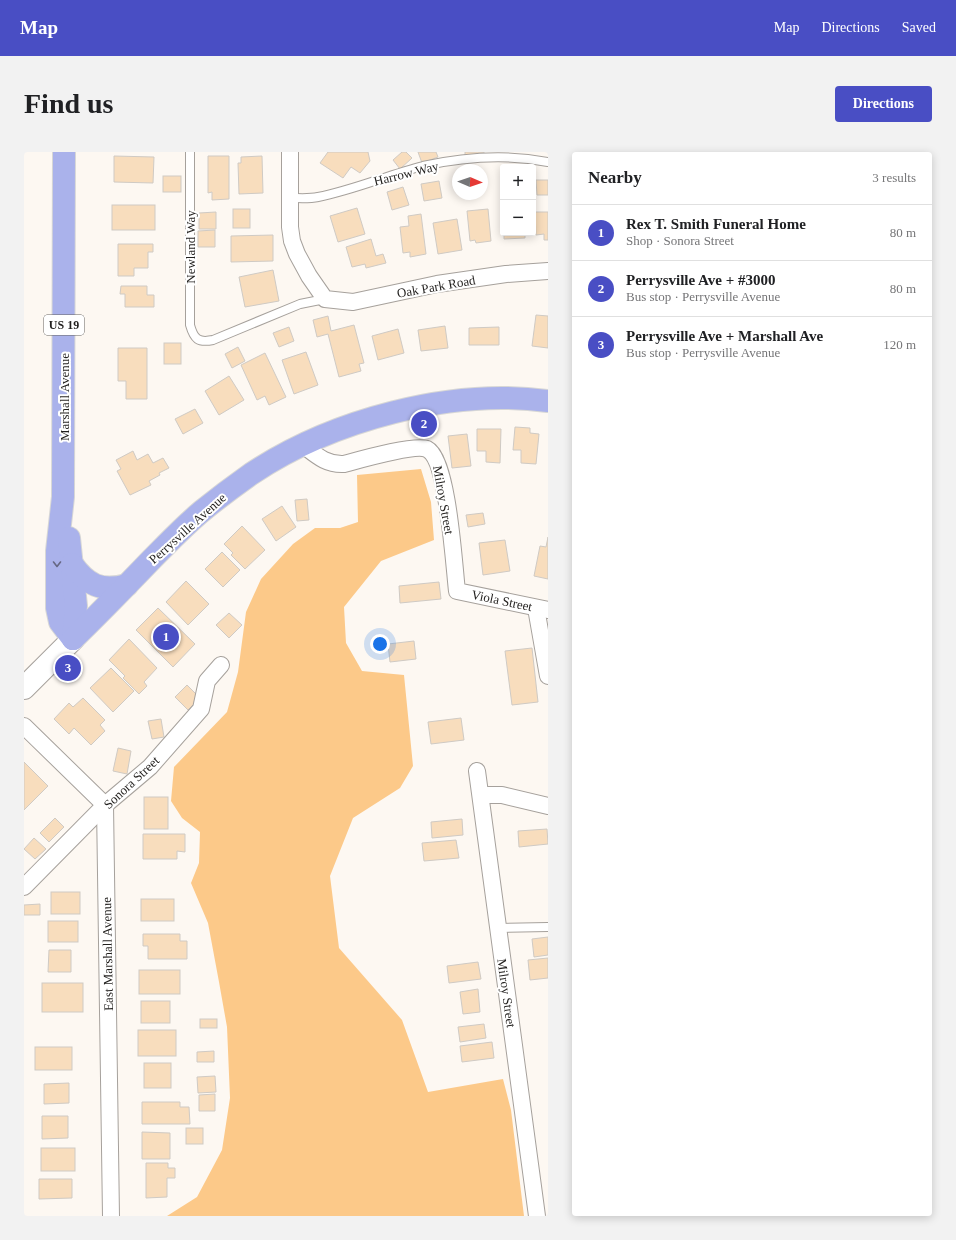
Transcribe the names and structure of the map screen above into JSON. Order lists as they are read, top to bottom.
{
  "streets": {
    "main road": ["US 19", "Marshall Avenue", "Perrysville Avenue"],
    "street": [
      "Oak Park Road",
      "Milroy Street",
      "Viola Street",
      "Sonora Street",
      "East Marshall Avenue"
    ],
    "lane": ["Harrow Way", "Newland Way"]
  },
  "crossings": [
    ["Newland Way", "Oak Park Road"],
    ["Marshall Avenue", "Perrysville Avenue"],
    ["Milroy Street", "Perrysville Avenue"],
    ["Milroy Street", "Viola Street"],
    ["Sonora Street", "East Marshall Avenue"]
  ],
  "north": "right",
  "page": {
    "header": "Map",
    "nav": ["Map", "Directions", "Saved"],
    "buttons": "Directions",
    "title": "Find us",
    "heading": ["Nearby", "3 results"],
    "map_buttons": ["+", "−"],
    "list": [
      {
        "mark": "1",
        "name": "Rex T. Smith Funeral Home",
        "note": "Shop · Sonora Street",
        "value": "80 m"
      },
      {
        "mark": "2",
        "name": "Perrysville Ave + #3000",
        "note": "Bus stop · Perrysville Avenue",
        "value": "80 m"
      },
      {
        "mark": "3",
        "name": "Perrysville Ave + Marshall Ave",
        "note": "Bus stop · Perrysville Avenue",
        "value": "120 m"
      }
    ],
    "pins": ["2", "1", "3"]
  }
}
